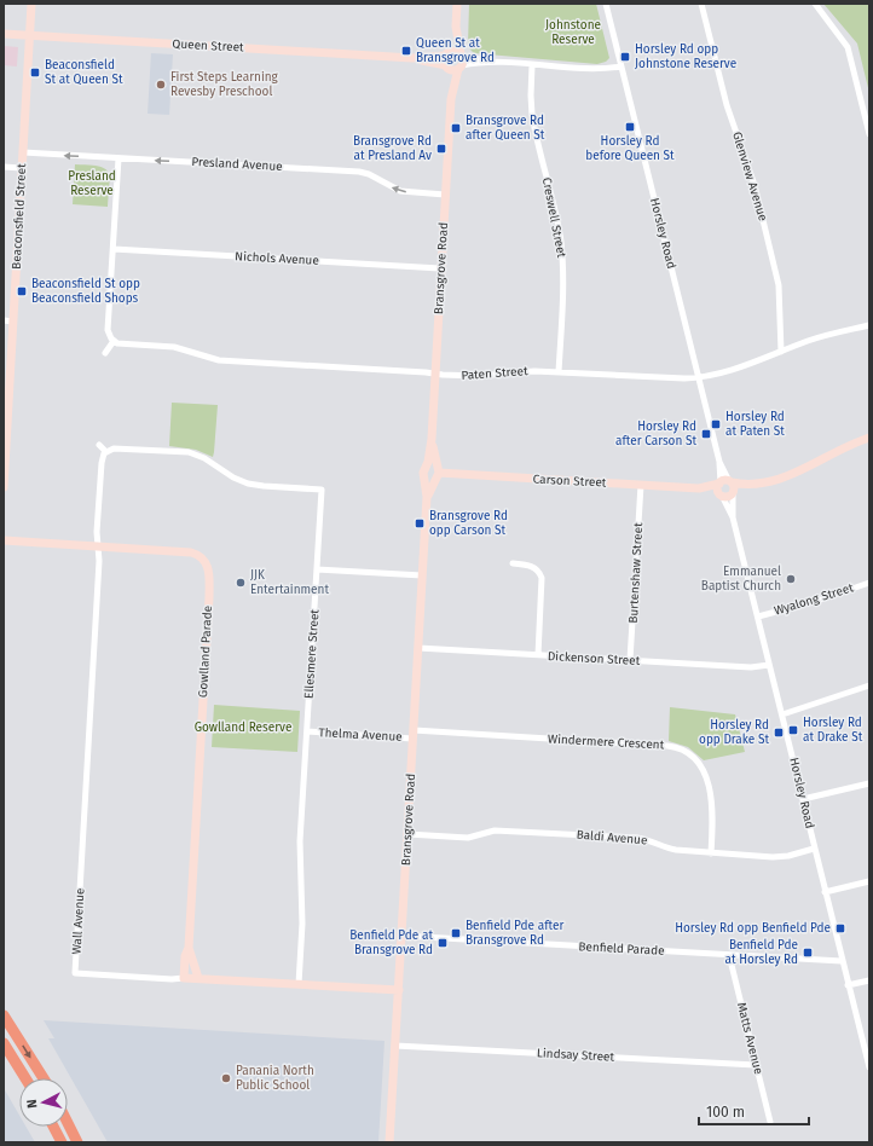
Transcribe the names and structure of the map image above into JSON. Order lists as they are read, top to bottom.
{
  "streets": {
    "street": [
      "Queen Street",
      "Presland Avenue",
      "Glenview Avenue",
      "Beaconsfield Street",
      "Creswell Street",
      "Horsley Road",
      "Nichols Avenue",
      "Bransgrove Road",
      "Paten Street",
      "Carson Street",
      "Burtenshaw Street",
      "Wyalong Street",
      "Gowlland Parade",
      "Ellesmere Street",
      "Dickenson Street",
      "Thelma Avenue",
      "Windermere Crescent",
      "Baldi Avenue",
      "Wall Avenue",
      "Benfield Parade",
      "Matts Avenue",
      "Lindsay Street"
    ]
  },
  "crossings": [
    ["Queen Street", "Beaconsfield Street"],
    ["Queen Street", "Bransgrove Road"],
    ["Presland Avenue", "Beaconsfield Street"],
    ["Presland Avenue", "Bransgrove Road"],
    ["Glenview Avenue", "Paten Street"],
    ["Creswell Street", "Paten Street"],
    ["Horsley Road", "Paten Street"],
    ["Horsley Road", "Carson Street"],
    ["Horsley Road", "Wyalong Street"],
    ["Horsley Road", "Dickenson Street"],
    ["Horsley Road", "Baldi Avenue"],
    ["Horsley Road", "Benfield Parade"],
    ["Nichols Avenue", "Bransgrove Road"],
    ["Bransgrove Road", "Paten Street"],
    ["Bransgrove Road", "Carson Street"],
    ["Bransgrove Road", "Dickenson Street"],
    ["Bransgrove Road", "Thelma Avenue"],
    ["Bransgrove Road", "Windermere Crescent"],
    ["Bransgrove Road", "Baldi Avenue"],
    ["Bransgrove Road", "Wall Avenue"],
    ["Bransgrove Road", "Benfield Parade"],
    ["Bransgrove Road", "Lindsay Street"],
    ["Carson Street", "Burtenshaw Street"],
    ["Burtenshaw Street", "Dickenson Street"],
    ["Gowlland Parade", "Wall Avenue"],
    ["Ellesmere Street", "Thelma Avenue"],
    ["Ellesmere Street", "Wall Avenue"],
    ["Thelma Avenue", "Windermere Crescent"],
    ["Windermere Crescent", "Baldi Avenue"],
    ["Benfield Parade", "Matts Avenue"],
    ["Matts Avenue", "Lindsay Street"]
  ],
  "one_way": ["Presland Avenue"],
  "parks": ["Johnstone Reserve", "Presland Reserve", "Gowlland Reserve"],
  "places": {
    "transit": [
      "Queen St at Bransgrove Rd",
      "Horsley Rd opp Johnstone Reserve",
      "Beaconsfield St at Queen St",
      "Horsley Rd before Queen St",
      "Bransgrove Rd after Queen St",
      "Bransgrove Rd at Presland Av",
      "Beaconsfield St opp Beaconsfield Shops",
      "Horsley Rd at Paten St",
      "Horsley Rd after Carson St",
      "Bransgrove Rd opp Carson St",
      "Horsley Rd at Drake St",
      "Horsley Rd opp Drake St",
      "Horsley Rd opp Benfield Pde",
      "Benfield Pde after Bransgrove Rd",
      "Benfield Pde at Bransgrove Rd",
      "Benfield Pde at Horsley Rd"
    ],
    "other": [
      "First Steps Learning Revesby Preschool",
      "Emmanuel Baptist Church",
      "JJK Entertainment",
      "Panania North Public School"
    ]
  },
  "scale_bar": "100 m",
  "north": "left"
}
